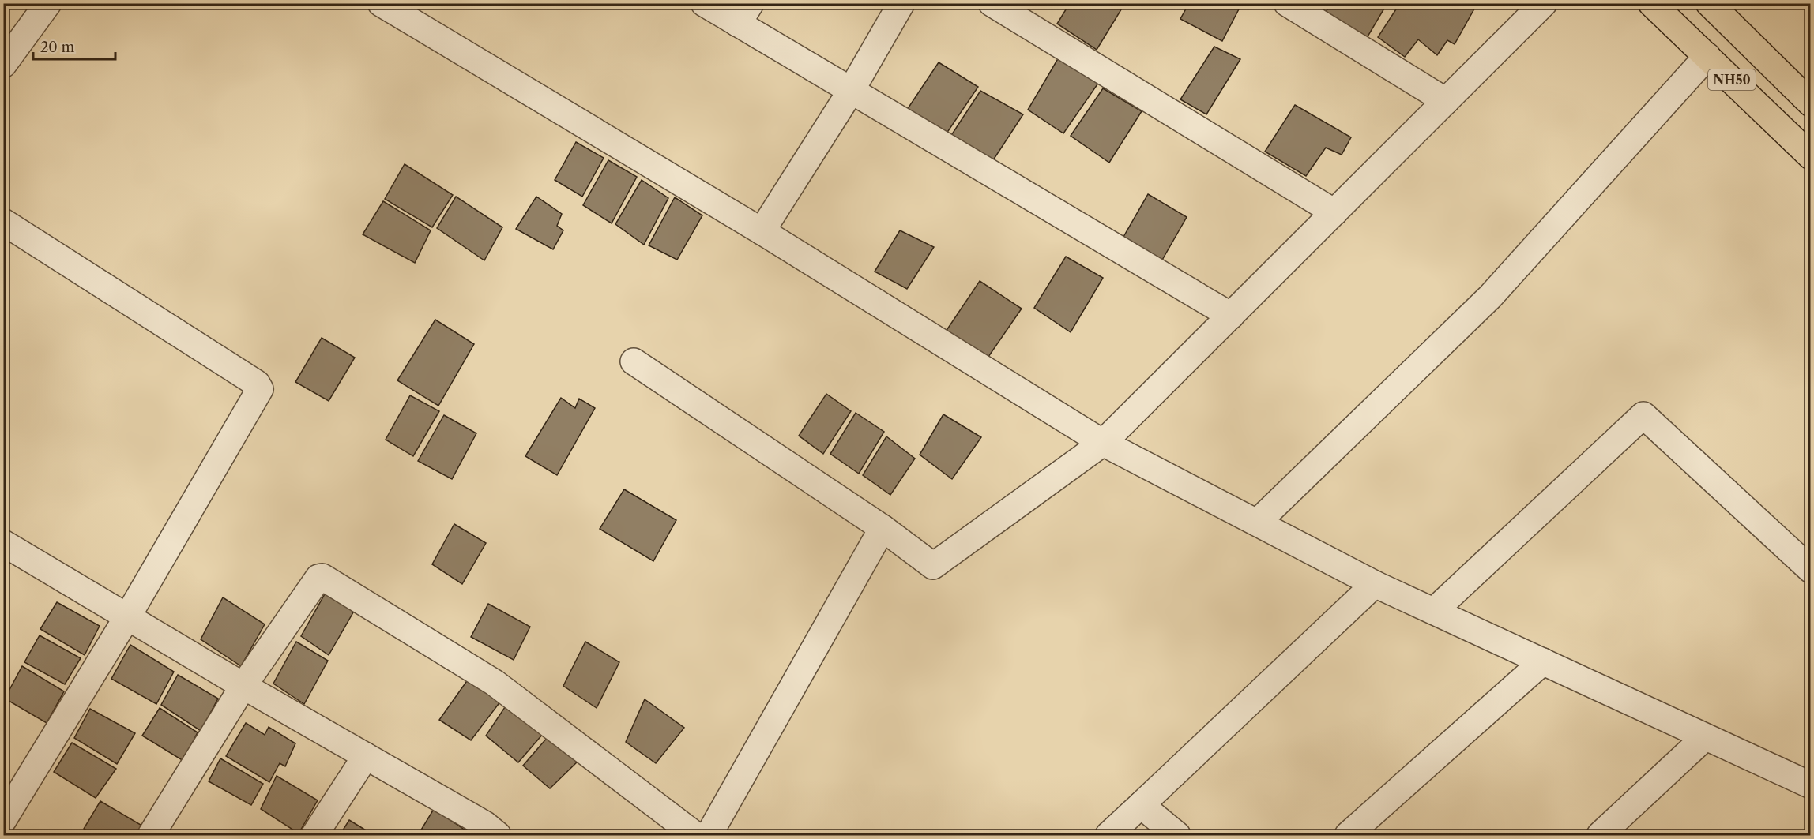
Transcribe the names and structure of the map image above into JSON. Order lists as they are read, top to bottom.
{
  "streets": {
    "highway": ["NH50"]
  },
  "scale_bar": "20 m"
}
